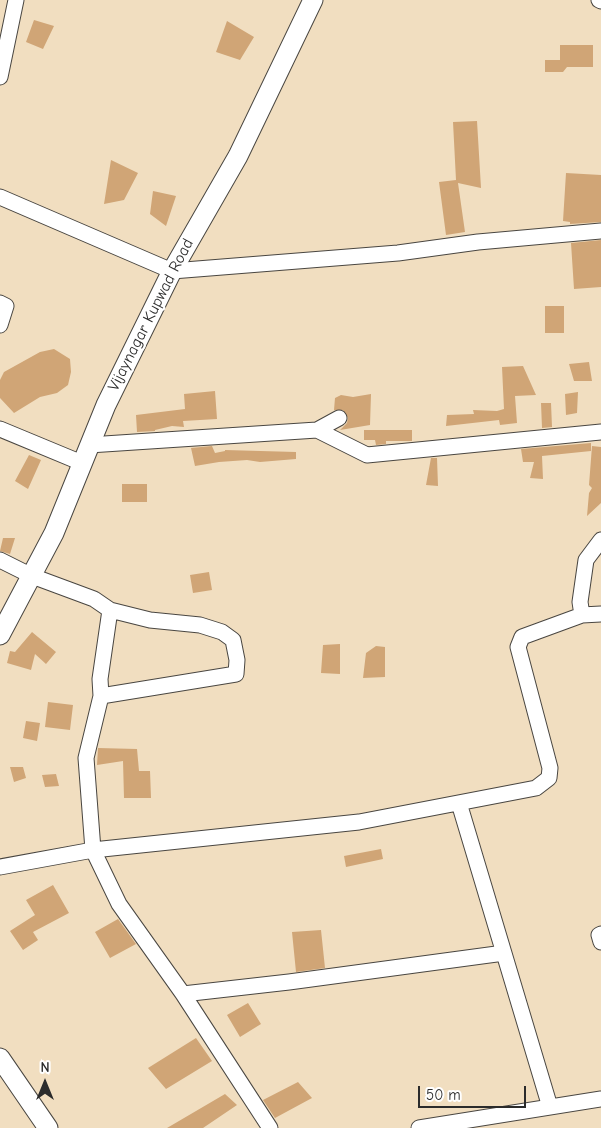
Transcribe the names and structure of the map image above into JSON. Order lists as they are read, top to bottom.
{
  "streets": {
    "street": ["Vijaynagar Kupwad Road"]
  },
  "scale_bar": "50 m",
  "north": "top"
}
